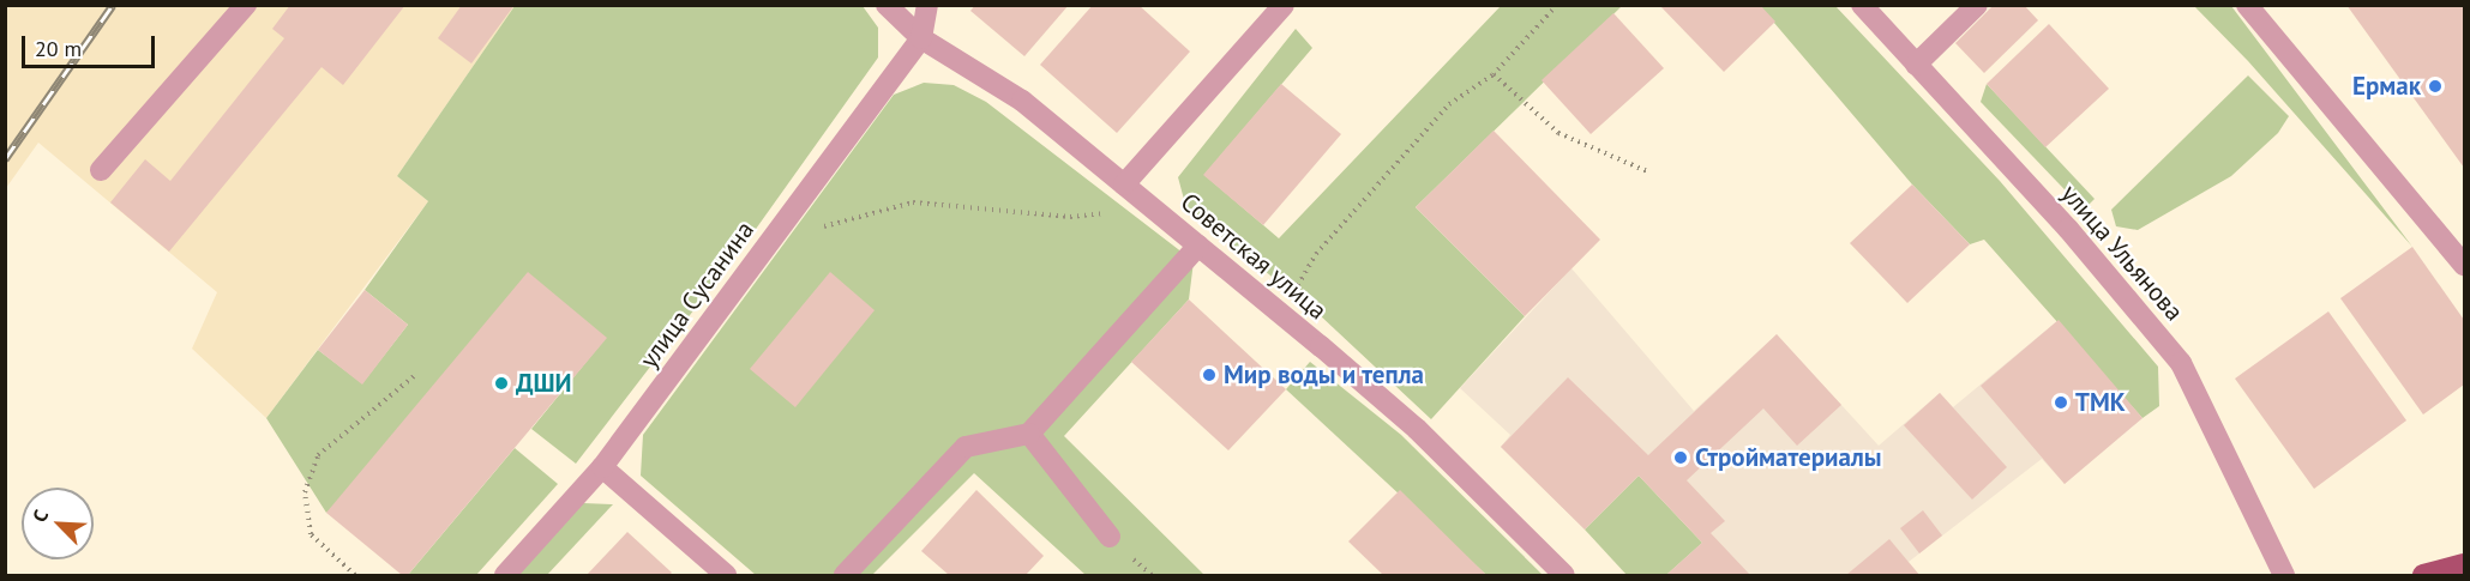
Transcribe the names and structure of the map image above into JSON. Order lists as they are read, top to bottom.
{
  "streets": {
    "street": ["улица Ульянова", "Советская улица", "улица Сусанина"]
  },
  "crossings": [
    ["Советская улица", "улица Сусанина"]
  ],
  "places": [
    "Ермак",
    "Мир воды и тепла",
    "ДШИ",
    "ТМК",
    "Стройматериалы"
  ],
  "scale_bar": "20 m",
  "north": "top left"
}
